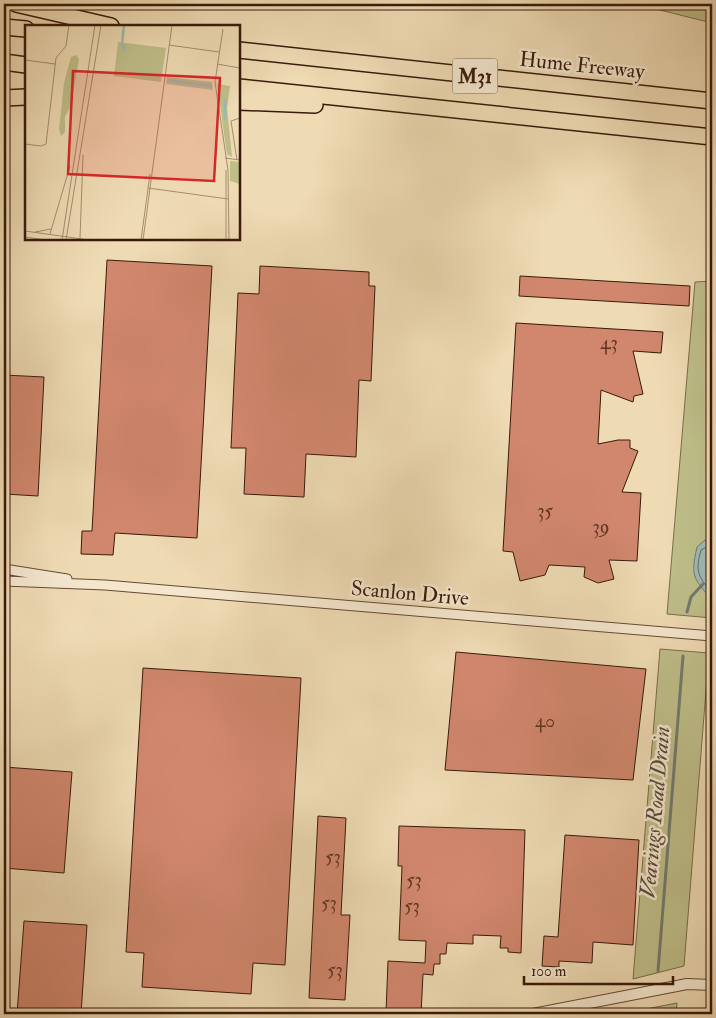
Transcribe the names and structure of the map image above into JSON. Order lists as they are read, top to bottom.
{
  "streets": {
    "highway": ["Hume Freeway", "M31"],
    "street": ["Scanlon Drive"]
  },
  "water": ["Vearings Road Drain"],
  "house_numbers": [
    "43",
    "35",
    "39",
    "40",
    "53",
    "53",
    "53",
    "53",
    "53"
  ],
  "scale_bar": "100 m"
}
